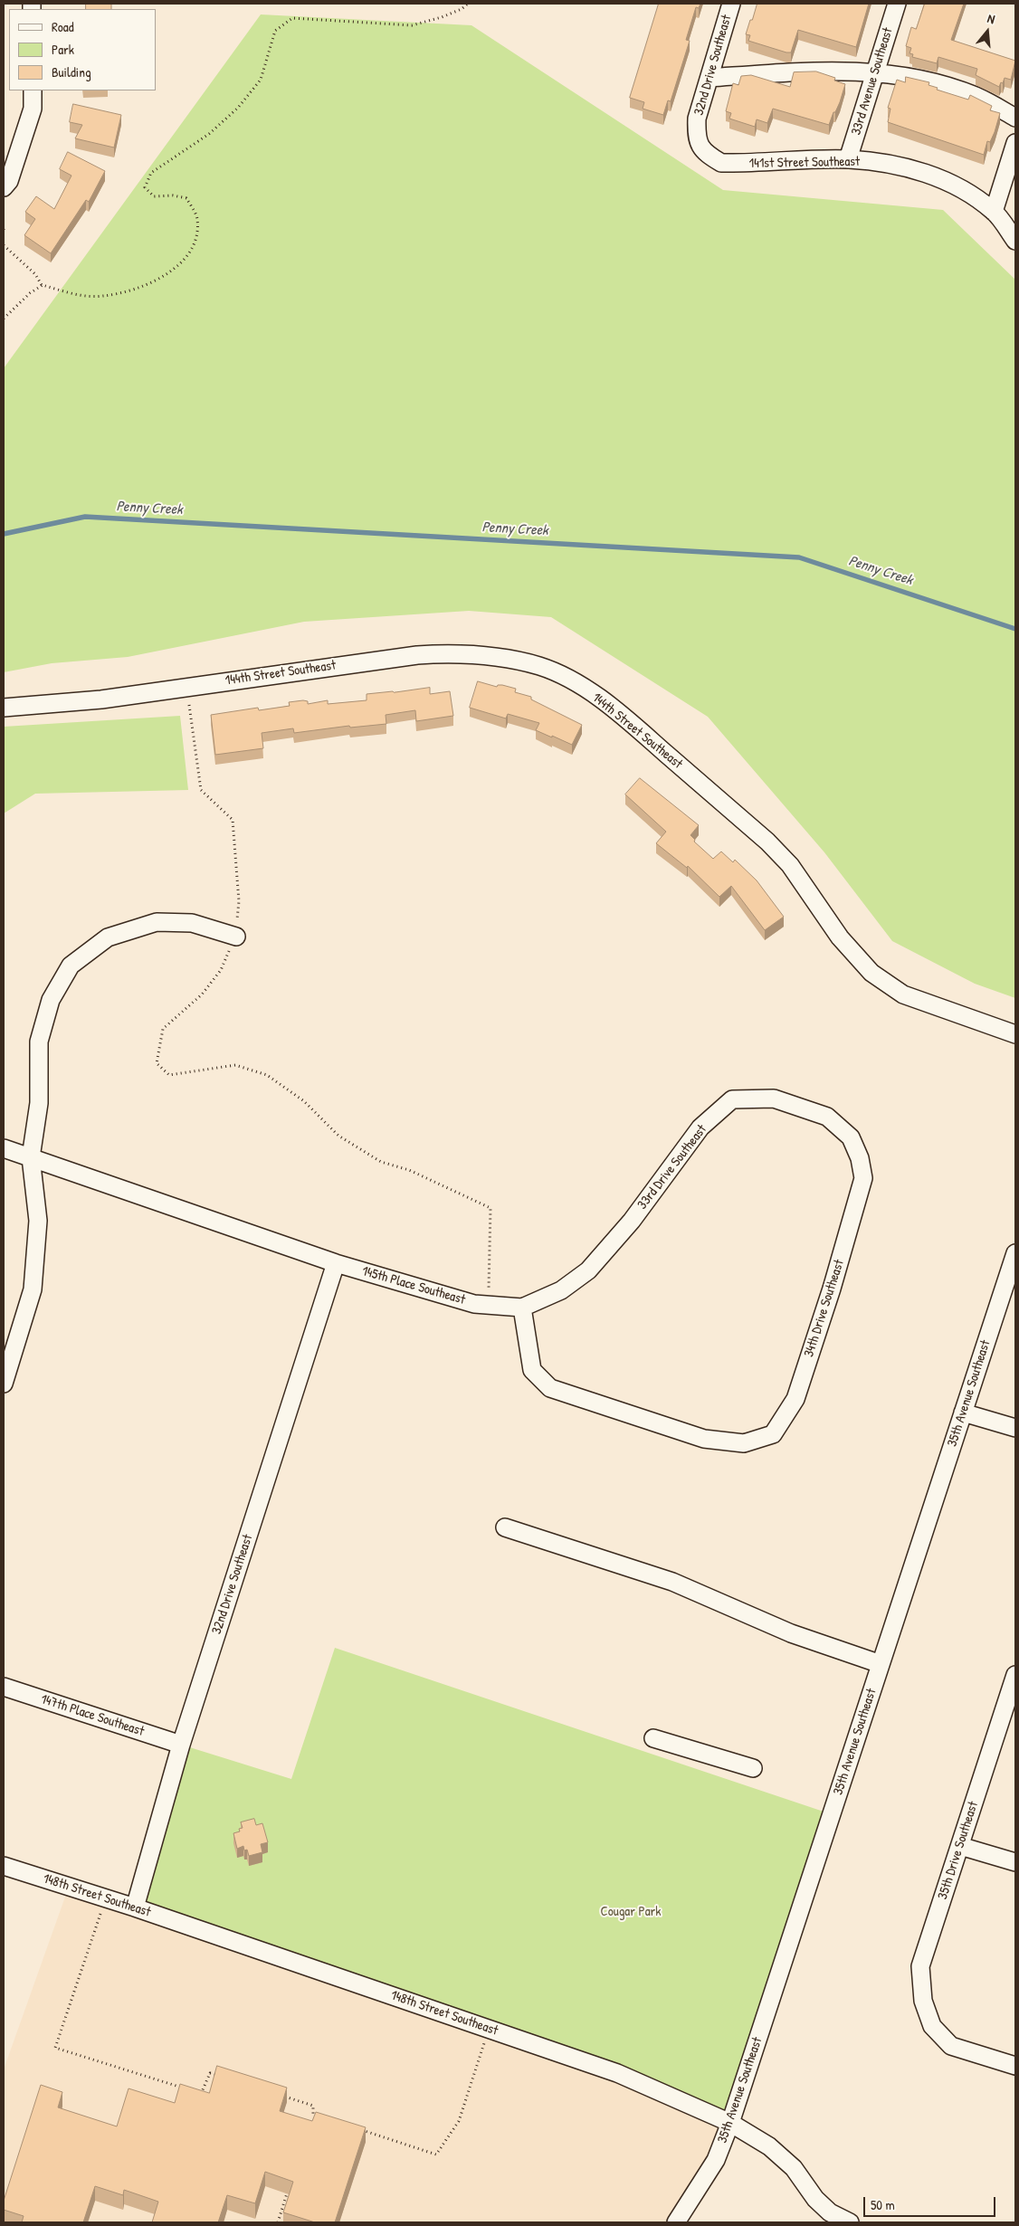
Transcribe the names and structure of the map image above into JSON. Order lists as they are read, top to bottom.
{
  "streets": {
    "street": [
      "32nd Drive Southeast",
      "33rd Avenue Southeast",
      "141st Street Southeast",
      "144th Street Southeast",
      "33rd Drive Southeast",
      "145th Place Southeast",
      "34th Drive Southeast",
      "35th Avenue Southeast",
      "147th Place Southeast",
      "35th Drive Southeast",
      "148th Street Southeast"
    ]
  },
  "crossings": [
    ["32nd Drive Southeast", "141st Street Southeast"],
    ["32nd Drive Southeast", "145th Place Southeast"],
    ["32nd Drive Southeast", "147th Place Southeast"],
    ["32nd Drive Southeast", "148th Street Southeast"],
    ["33rd Avenue Southeast", "141st Street Southeast"],
    ["33rd Drive Southeast", "145th Place Southeast"],
    ["33rd Drive Southeast", "34th Drive Southeast"],
    ["145th Place Southeast", "34th Drive Southeast"],
    ["35th Avenue Southeast", "148th Street Southeast"]
  ],
  "water": ["Penny Creek"],
  "parks": ["Cougar Park"],
  "legend": ["Road", "Park", "Building"],
  "scale_bar": "50 m",
  "north": "top"
}
